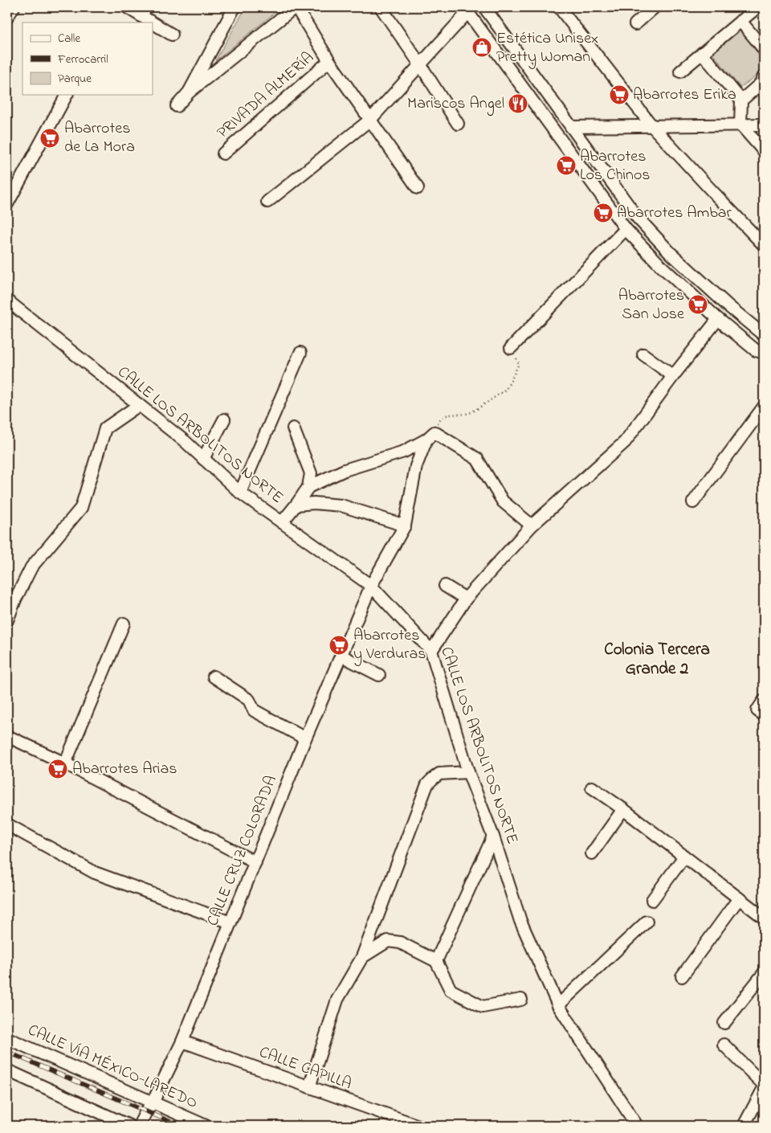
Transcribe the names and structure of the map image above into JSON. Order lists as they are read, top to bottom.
{
  "streets": {
    "street": [
      "PRIVADA ALMERÍA",
      "CALLE LOS ARBOLITOS NORTE",
      "CALLE CRUZ COLORADA",
      "CALLE VÍA MÉXICO-LAREDO",
      "CALLE CAPILLA"
    ]
  },
  "crossings": [
    ["CALLE LOS ARBOLITOS NORTE", "CALLE CRUZ COLORADA"],
    ["CALLE CRUZ COLORADA", "CALLE VÍA MÉXICO-LAREDO"],
    ["CALLE CRUZ COLORADA", "CALLE CAPILLA"]
  ],
  "districts": ["Colonia Tercera Grande 2"],
  "places": {
    "shop": ["Estética Unisex Pretty Woman"],
    "supermarket": [
      "Abarrotes Erika",
      "Abarrotes de La Mora",
      "Abarrotes Los Chinos",
      "Abarrotes Ambar",
      "Abarrotes San Jose",
      "Abarrotes y Verduras",
      "Abarrotes Arias"
    ],
    "restaurant": ["Mariscos Angel"]
  },
  "legend": ["Calle", "Ferrocarril", "Parque"]
}
